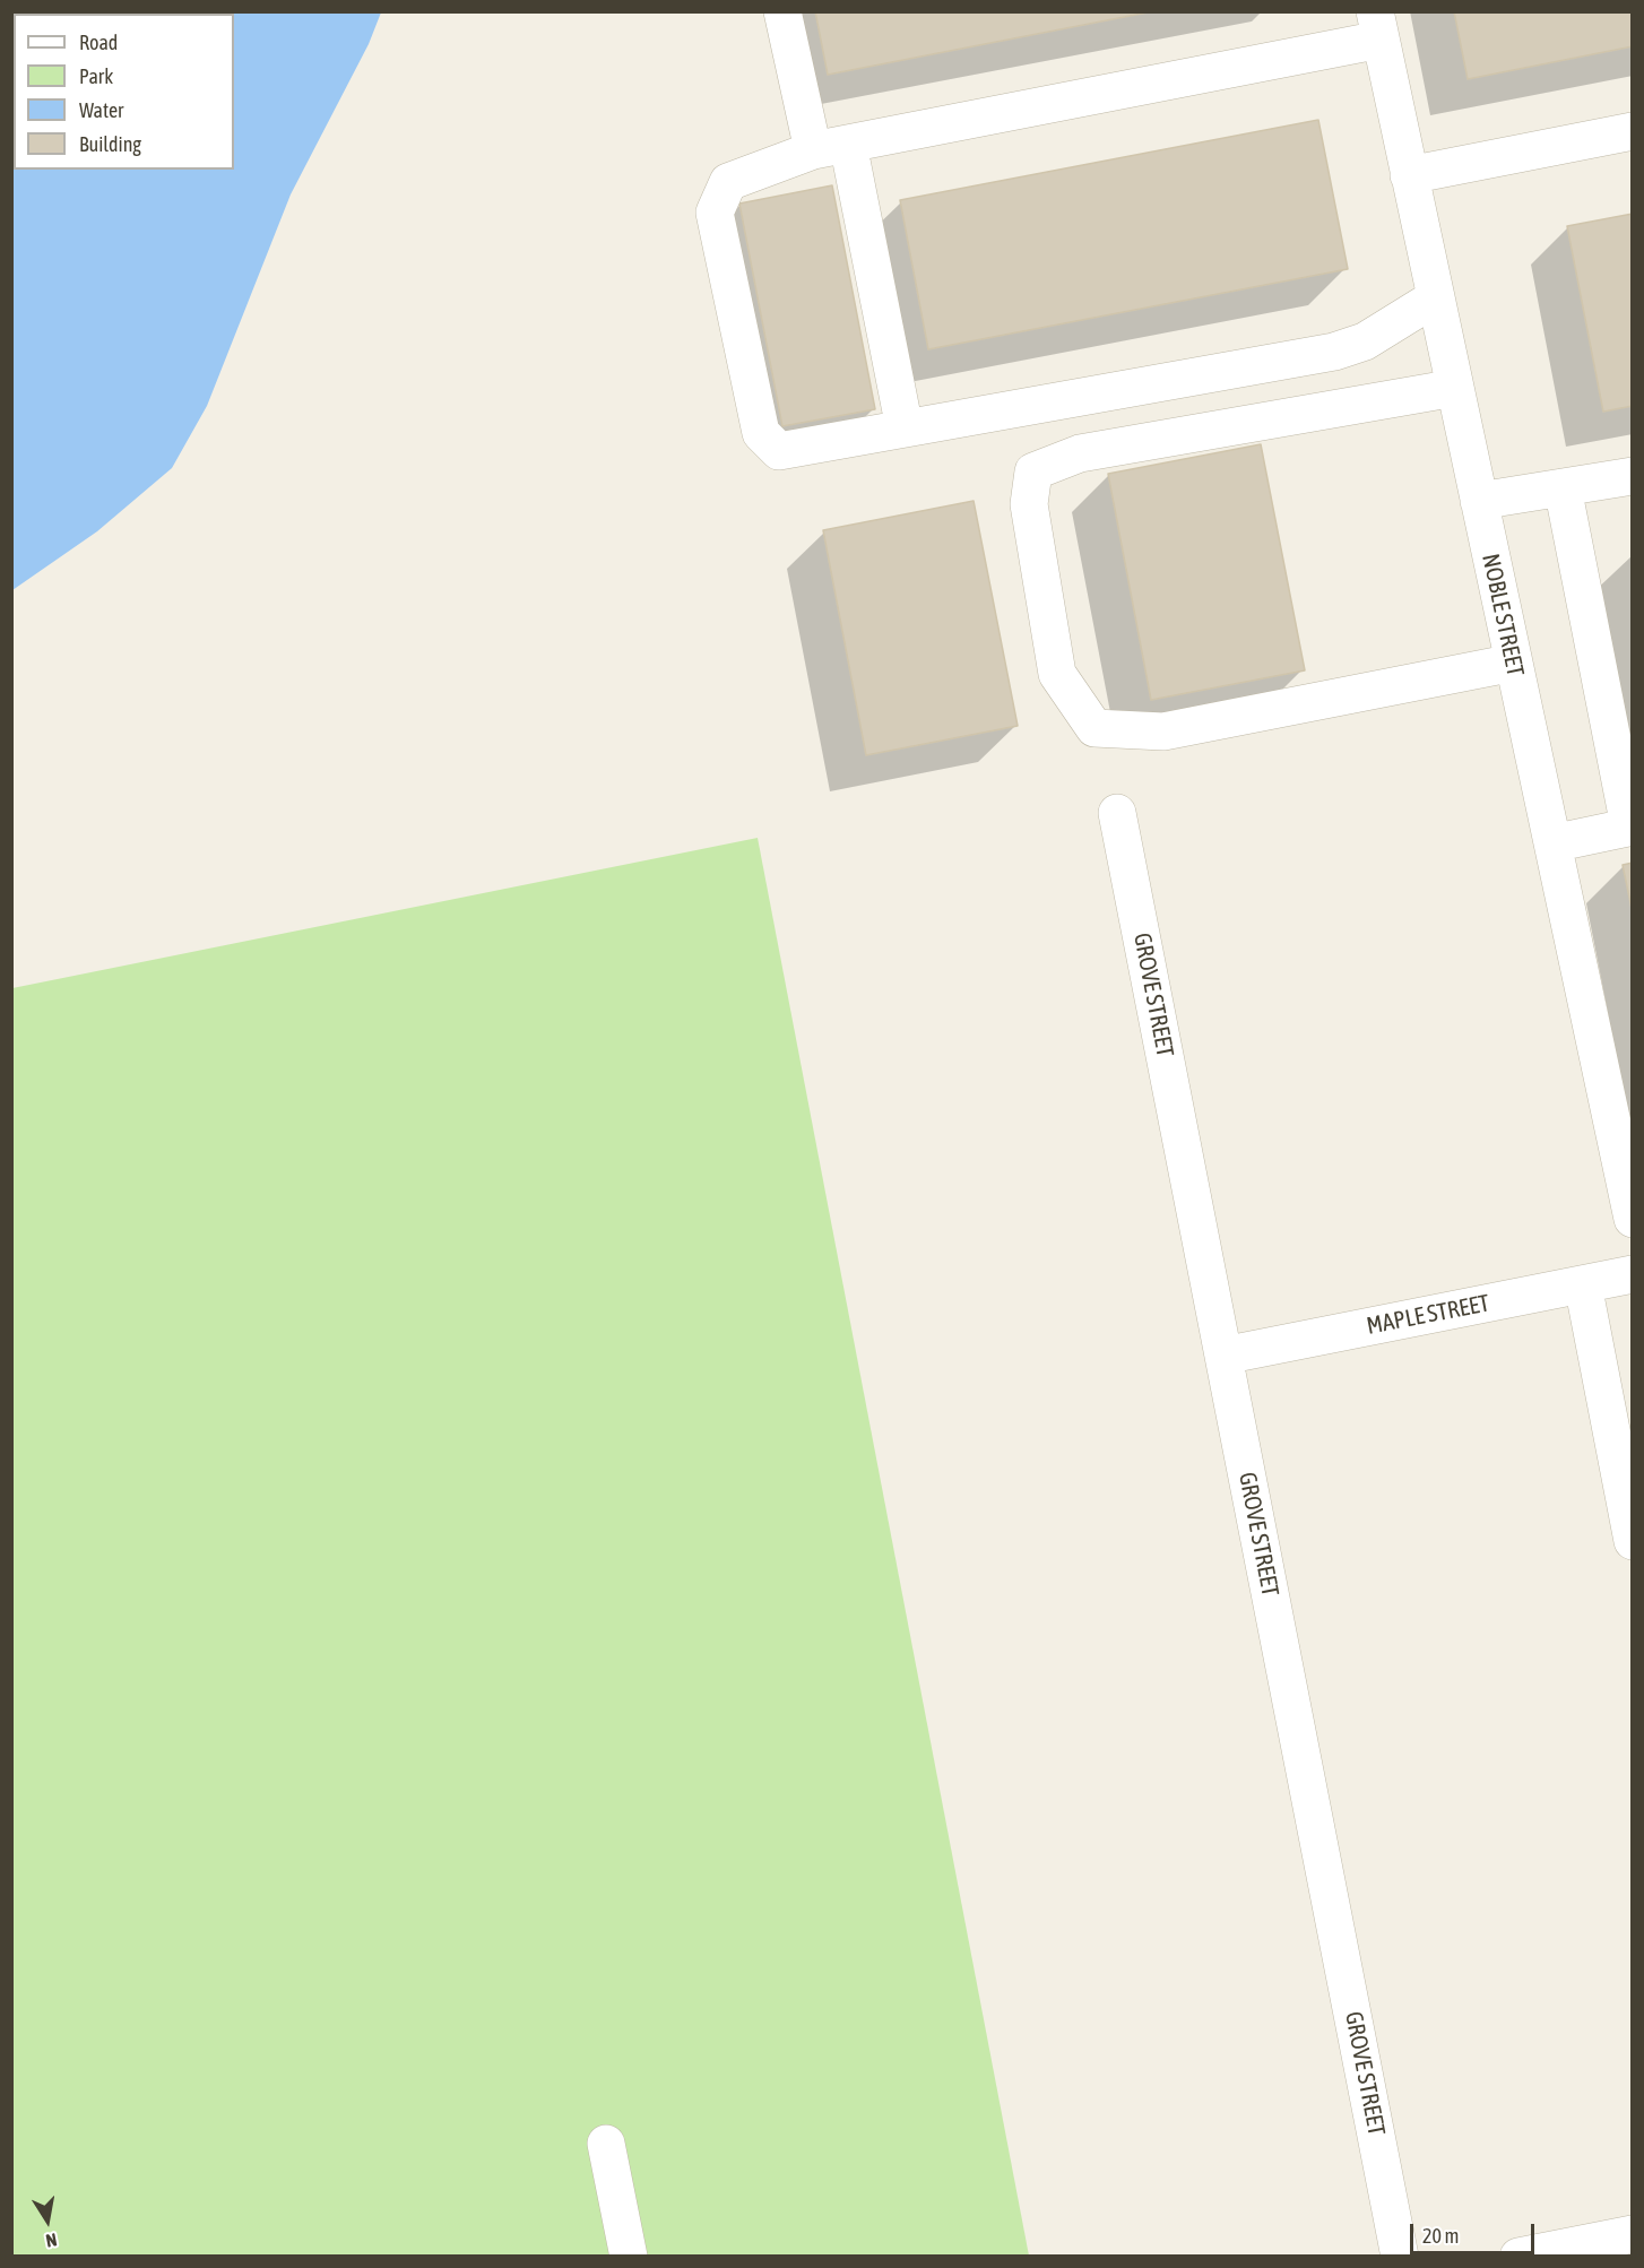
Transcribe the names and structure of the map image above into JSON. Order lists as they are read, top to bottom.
{
  "streets": {
    "street": ["NOBLE STREET", "GROVE STREET", "MAPLE STREET"]
  },
  "crossings": [
    ["GROVE STREET", "MAPLE STREET"]
  ],
  "legend": [
    "Road",
    "Park",
    "Water",
    "Building"
  ],
  "scale_bar": "20 m",
  "north": "bottom"
}
